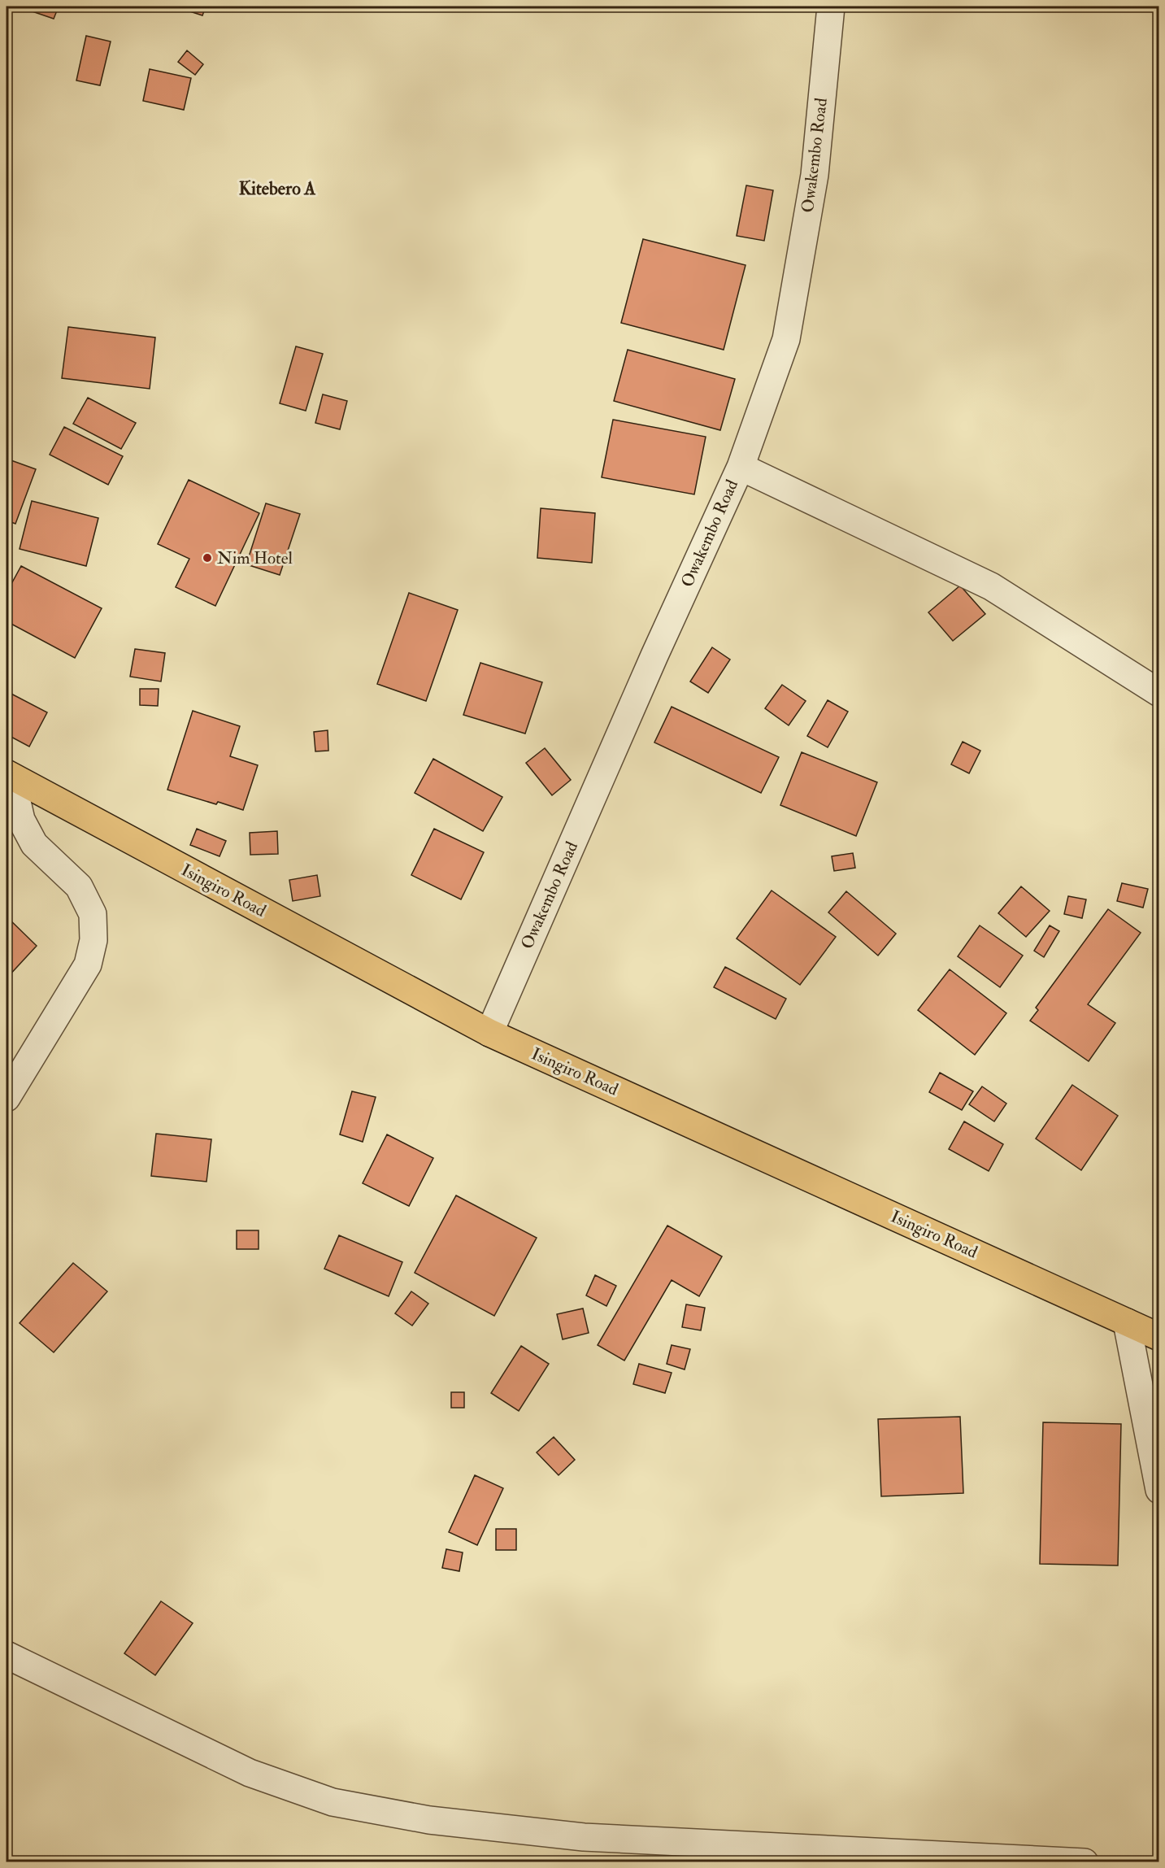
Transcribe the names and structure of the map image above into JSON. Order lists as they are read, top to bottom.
{
  "streets": {
    "main road": ["Isingiro Road"],
    "street": ["Owakembo Road"]
  },
  "crossings": [
    ["Owakembo Road", "Isingiro Road"]
  ],
  "districts": ["Kitebero A"],
  "places": ["Nim Hotel"]
}
